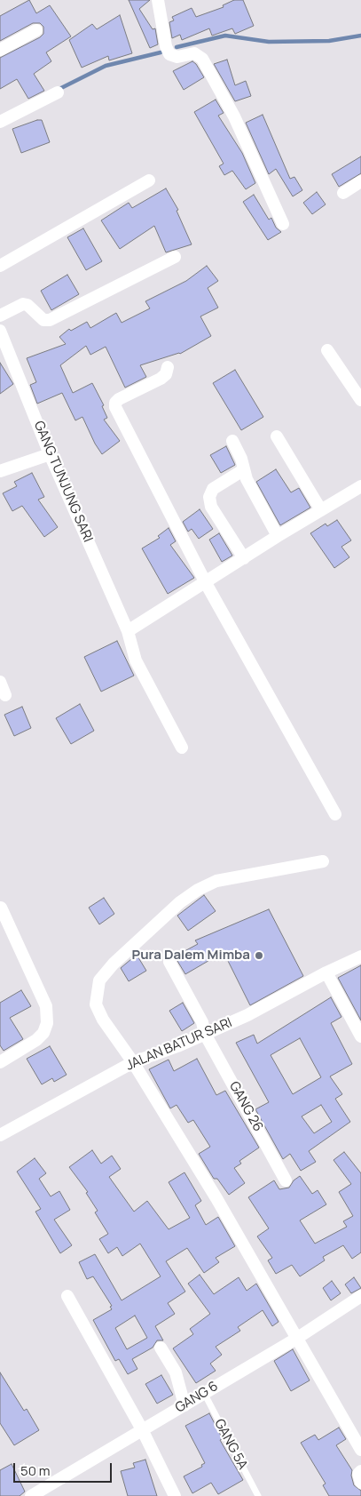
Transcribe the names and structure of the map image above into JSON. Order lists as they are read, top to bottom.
{
  "streets": {
    "street": [
      "GANG TUNJUNG SARI",
      "JALAN BATUR SARI",
      "GANG 26",
      "GANG 6"
    ],
    "lane": ["GANG 5A"]
  },
  "crossings": [
    ["JALAN BATUR SARI", "GANG 26"],
    ["GANG 6", "GANG 5A"]
  ],
  "places": ["Pura Dalem Mimba"],
  "scale_bar": "50 m"
}
